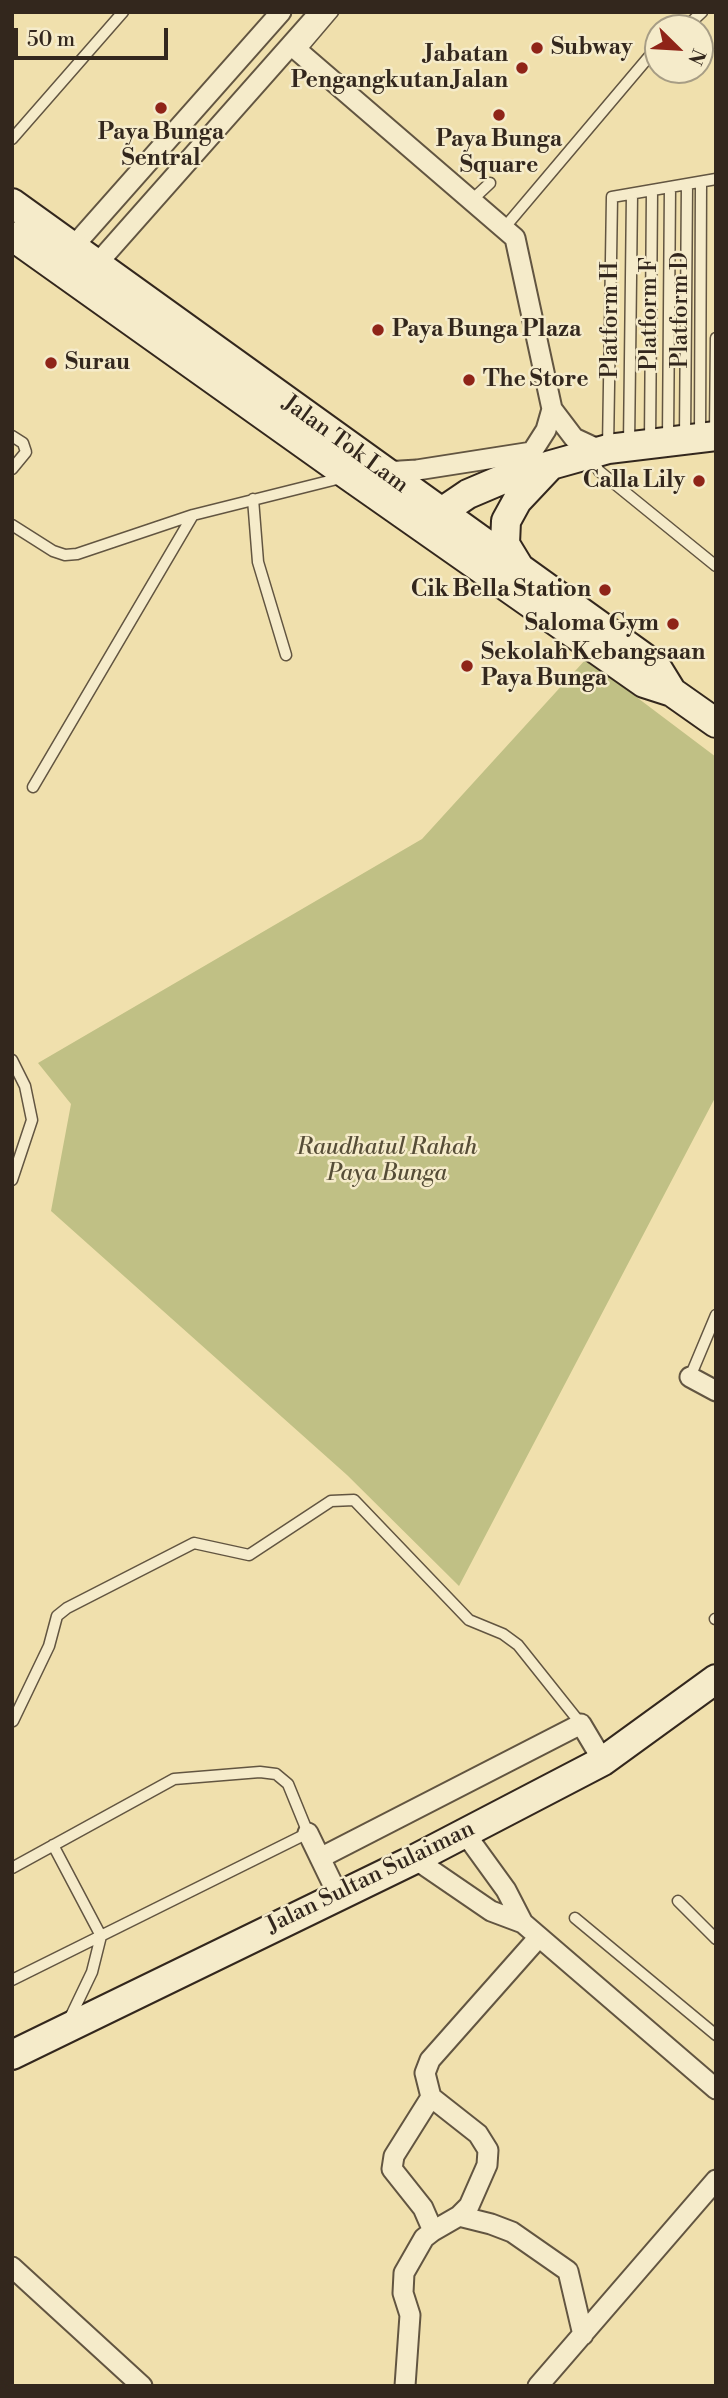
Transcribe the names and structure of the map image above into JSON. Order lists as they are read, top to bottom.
{
  "streets": {
    "street": ["Jalan Tok Lam", "Jalan Sultan Sulaiman"],
    "lane": ["Platform D", "Platform F", "Platform H"]
  },
  "crossings": [
    ["Platform D", "Platform F"],
    ["Platform D", "Platform H"],
    ["Platform F", "Platform H"]
  ],
  "parks": ["Raudhatul Rahah Paya Bunga"],
  "places": [
    "Subway",
    "Jabatan Pengangkutan Jalan",
    "Paya Bunga Sentral",
    "Paya Bunga Square",
    "Paya Bunga Plaza",
    "Surau",
    "The Store",
    "Calla Lily",
    "Cik Bella Station",
    "Saloma Gym",
    "Sekolah Kebangsaan Paya Bunga"
  ],
  "scale_bar": "50 m",
  "north": "bottom right"
}
